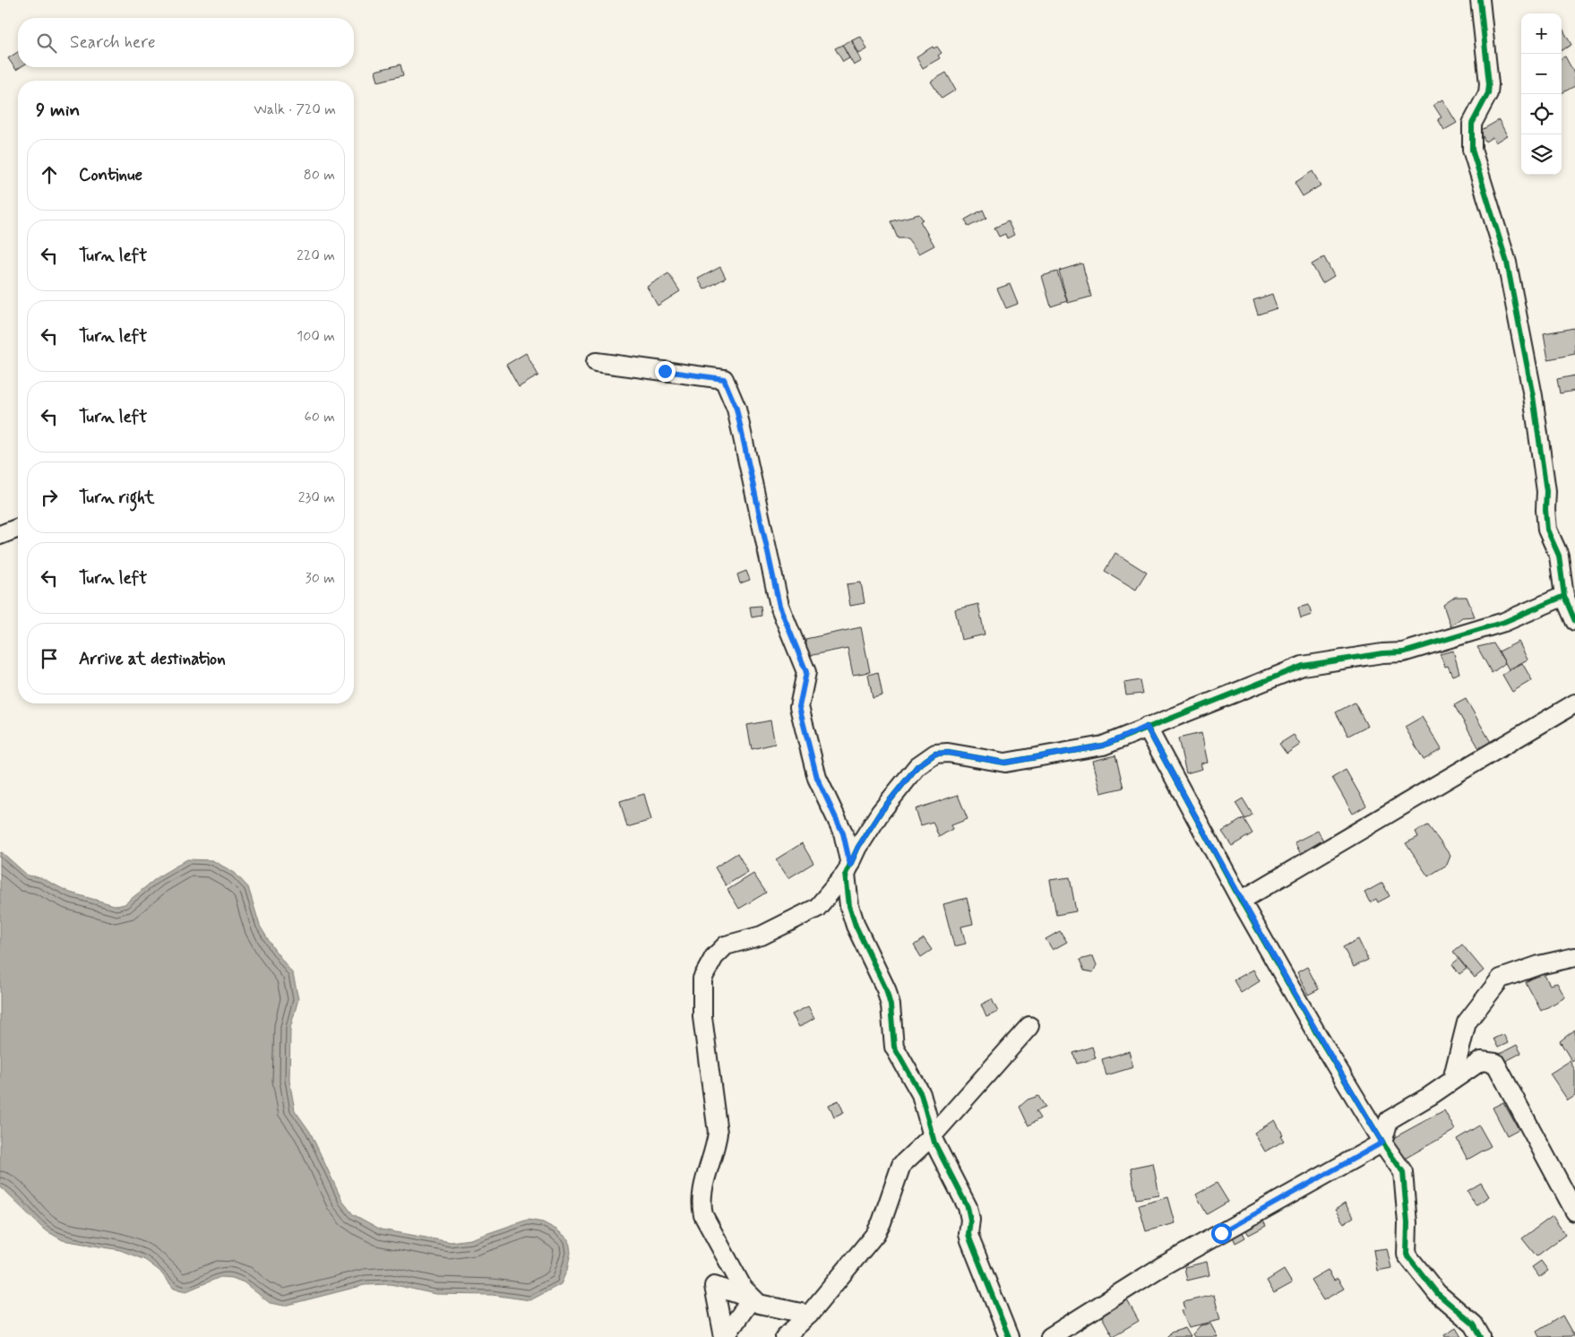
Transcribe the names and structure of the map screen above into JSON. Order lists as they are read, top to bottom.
{
  "page": {
    "map_buttons": ["+", "−"],
    "search": "Search here",
    "heading": ["9 min", "Walk · 720 m"],
    "list": [
      ["Continue", "80 m"],
      ["Turn left", "220 m"],
      ["Turn left", "100 m"],
      ["Turn left", "60 m"],
      ["Turn right", "230 m"],
      ["Turn left", "30 m"],
      "Arrive at destination"
    ]
  }
}
